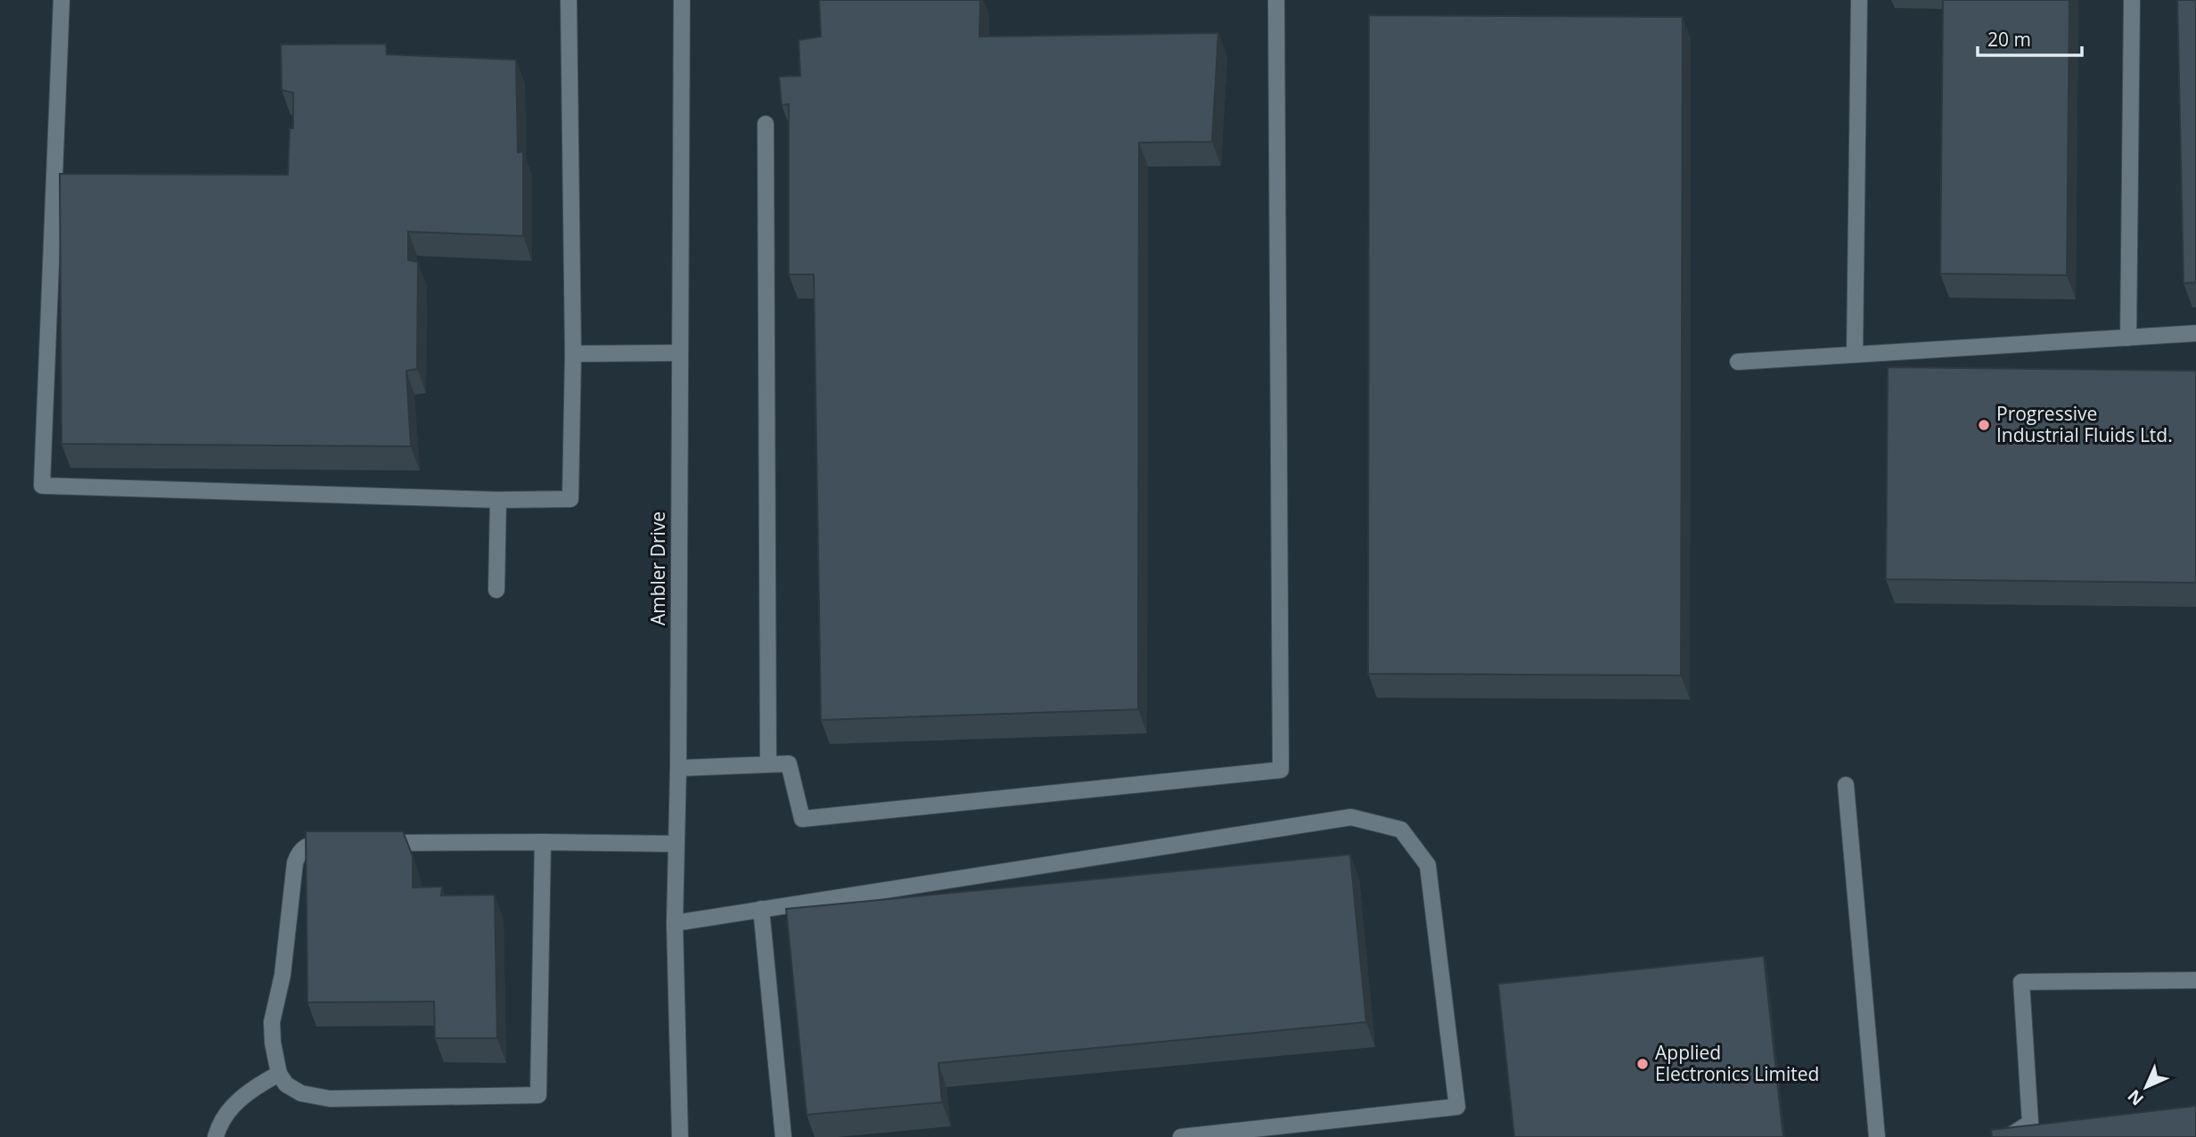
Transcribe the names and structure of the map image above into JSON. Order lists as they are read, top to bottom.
{
  "streets": {
    "street": ["Ambler Drive"]
  },
  "places": ["Progressive Industrial Fluids Ltd.", "Applied Electronics Limited"],
  "scale_bar": "20 m",
  "north": "bottom left"
}
